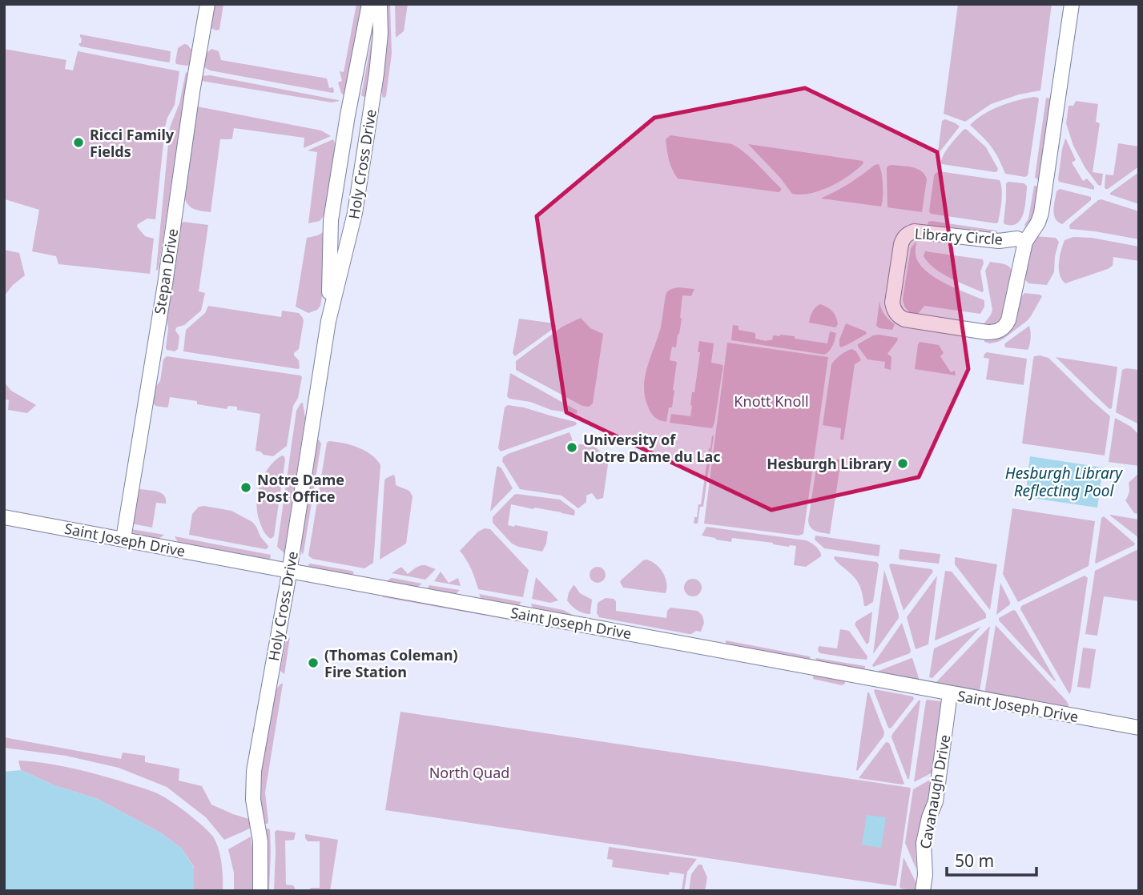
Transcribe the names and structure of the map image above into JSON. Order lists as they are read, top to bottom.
{
  "streets": {
    "street": [
      "Holy Cross Drive",
      "Library Circle",
      "Stepan Drive",
      "Saint Joseph Drive",
      "Cavanaugh Drive"
    ]
  },
  "crossings": [
    ["Holy Cross Drive", "Saint Joseph Drive"],
    ["Stepan Drive", "Saint Joseph Drive"],
    ["Saint Joseph Drive", "Cavanaugh Drive"]
  ],
  "water": ["Hesburgh Library Reflecting Pool"],
  "parks": ["Knott Knoll", "North Quad"],
  "places": [
    "Ricci Family Fields",
    "University of Notre Dame du Lac",
    "Hesburgh Library",
    "Notre Dame Post Office",
    "(Thomas Coleman) Fire Station"
  ],
  "scale_bar": "50 m"
}
